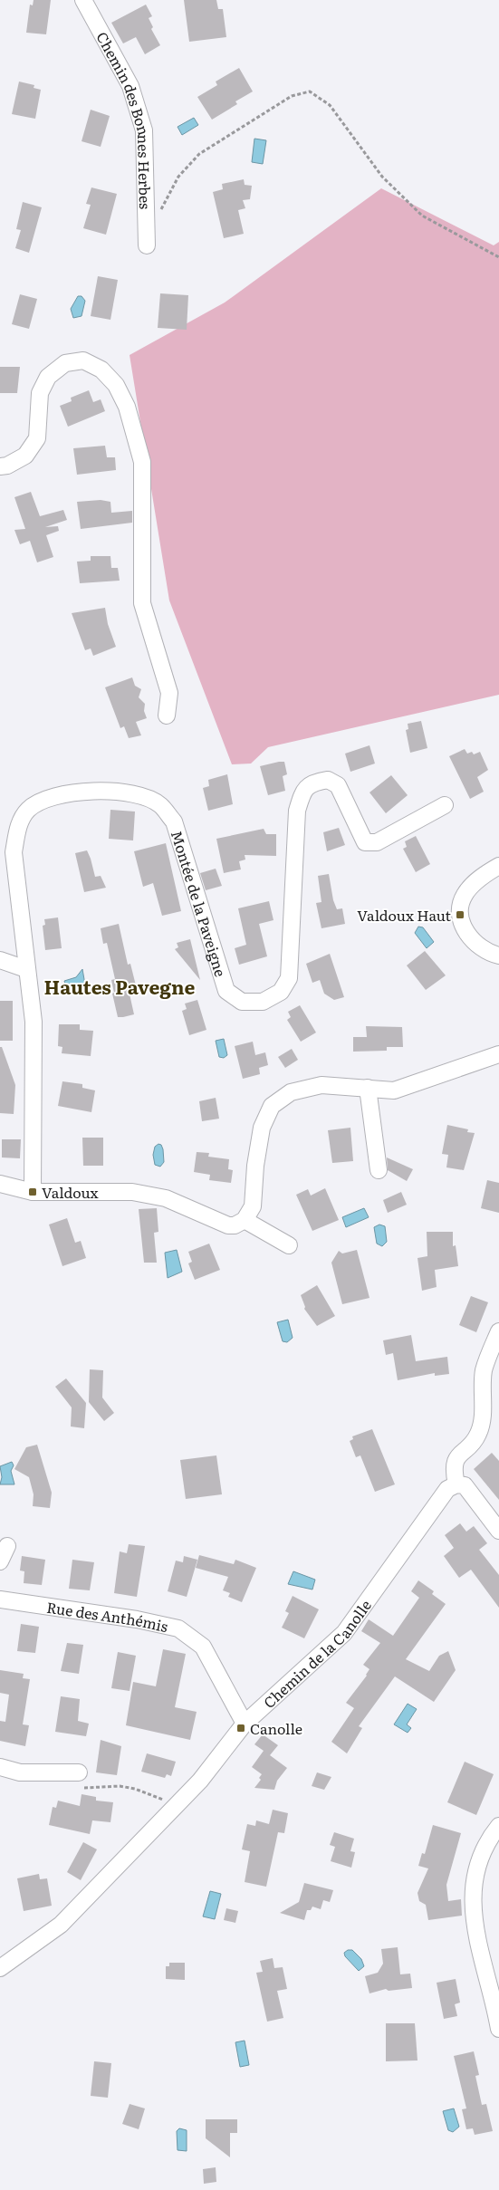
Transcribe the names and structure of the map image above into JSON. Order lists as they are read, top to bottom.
{
  "streets": {
    "street": [
      "Chemin des Bonnes Herbes",
      "Montée de la Paveigne",
      "Rue des Anthémis",
      "Chemin de la Canolle"
    ]
  },
  "crossings": [
    ["Rue des Anthémis", "Chemin de la Canolle"]
  ],
  "districts": ["Hautes Pavegne"],
  "places": {
    "transit": ["Valdoux Haut", "Valdoux", "Canolle"]
  }
}
